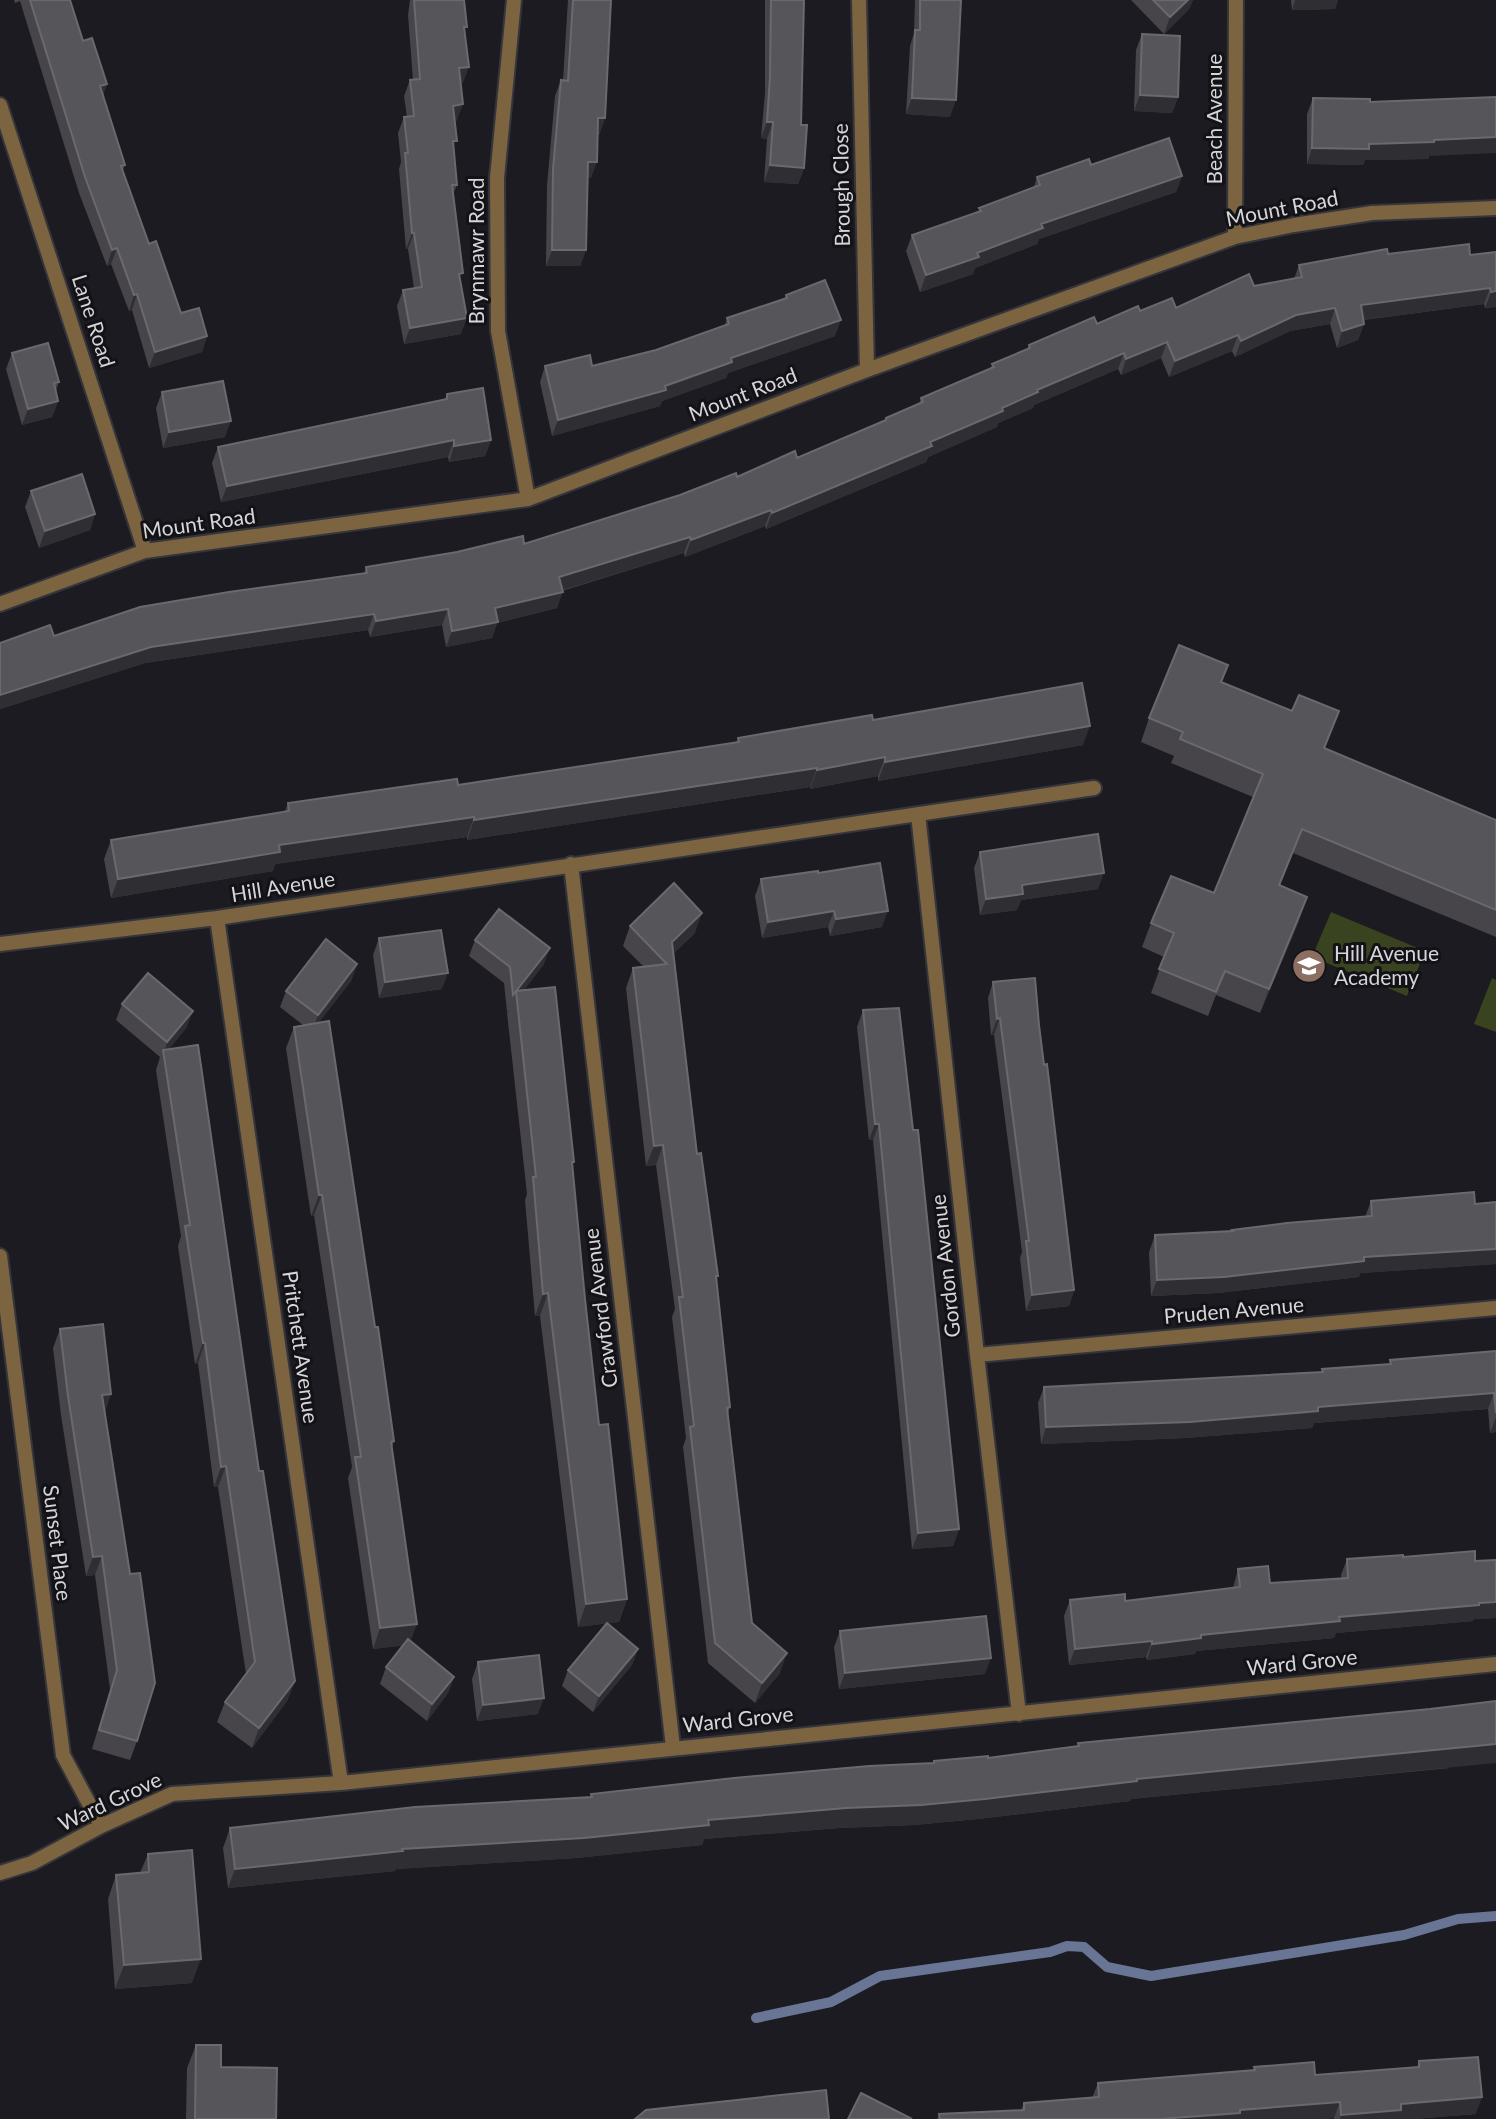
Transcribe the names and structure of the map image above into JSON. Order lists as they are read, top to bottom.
{
  "streets": {
    "street": [
      "Beach Avenue",
      "Brough Close",
      "Mount Road",
      "Brynmawr Road",
      "Lane Road",
      "Hill Avenue",
      "Gordon Avenue",
      "Crawford Avenue",
      "Pruden Avenue",
      "Pritchett Avenue",
      "Sunset Place",
      "Ward Grove"
    ]
  },
  "crossings": [
    ["Beach Avenue", "Mount Road"],
    ["Brough Close", "Mount Road"],
    ["Mount Road", "Brynmawr Road"],
    ["Mount Road", "Lane Road"],
    ["Hill Avenue", "Gordon Avenue"],
    ["Hill Avenue", "Crawford Avenue"],
    ["Hill Avenue", "Pritchett Avenue"],
    ["Gordon Avenue", "Pruden Avenue"],
    ["Gordon Avenue", "Ward Grove"],
    ["Crawford Avenue", "Ward Grove"],
    ["Pritchett Avenue", "Ward Grove"],
    ["Sunset Place", "Ward Grove"]
  ],
  "places": {
    "school or university": ["Hill Avenue Academy"]
  }
}
